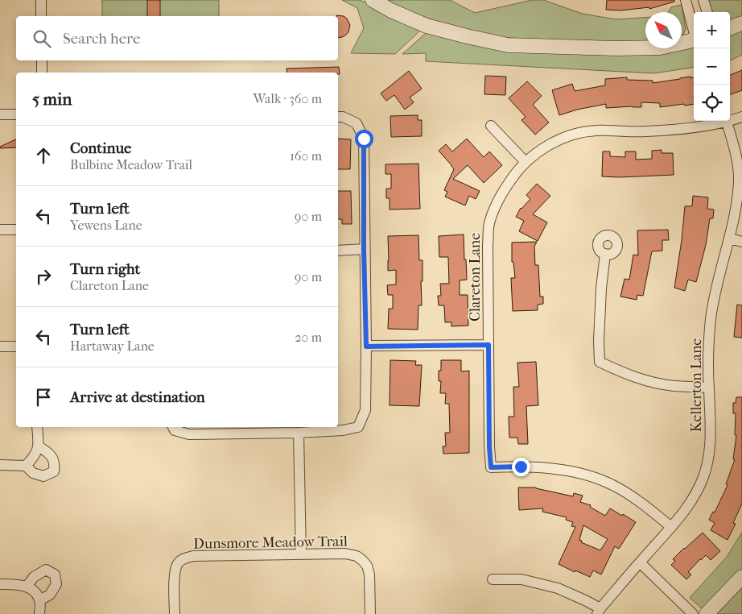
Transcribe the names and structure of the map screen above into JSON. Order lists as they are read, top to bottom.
{
  "streets": {
    "street": ["Clareton Lane", "Kellerton Lane", "Dunsmore Meadow Trail"]
  },
  "crossings": [
    ["Clareton Lane", "Kellerton Lane"]
  ],
  "north": "top left",
  "page": {
    "map_buttons": ["+", "−"],
    "search": "Search here",
    "heading": ["5 min", "Walk · 360 m"],
    "list": [
      ["Continue", "Bulbine Meadow Trail", "160 m"],
      ["Turn left", "Yewens Lane", "90 m"],
      ["Turn right", "Clareton Lane", "90 m"],
      ["Turn left", "Hartaway Lane", "20 m"],
      "Arrive at destination"
    ]
  }
}
